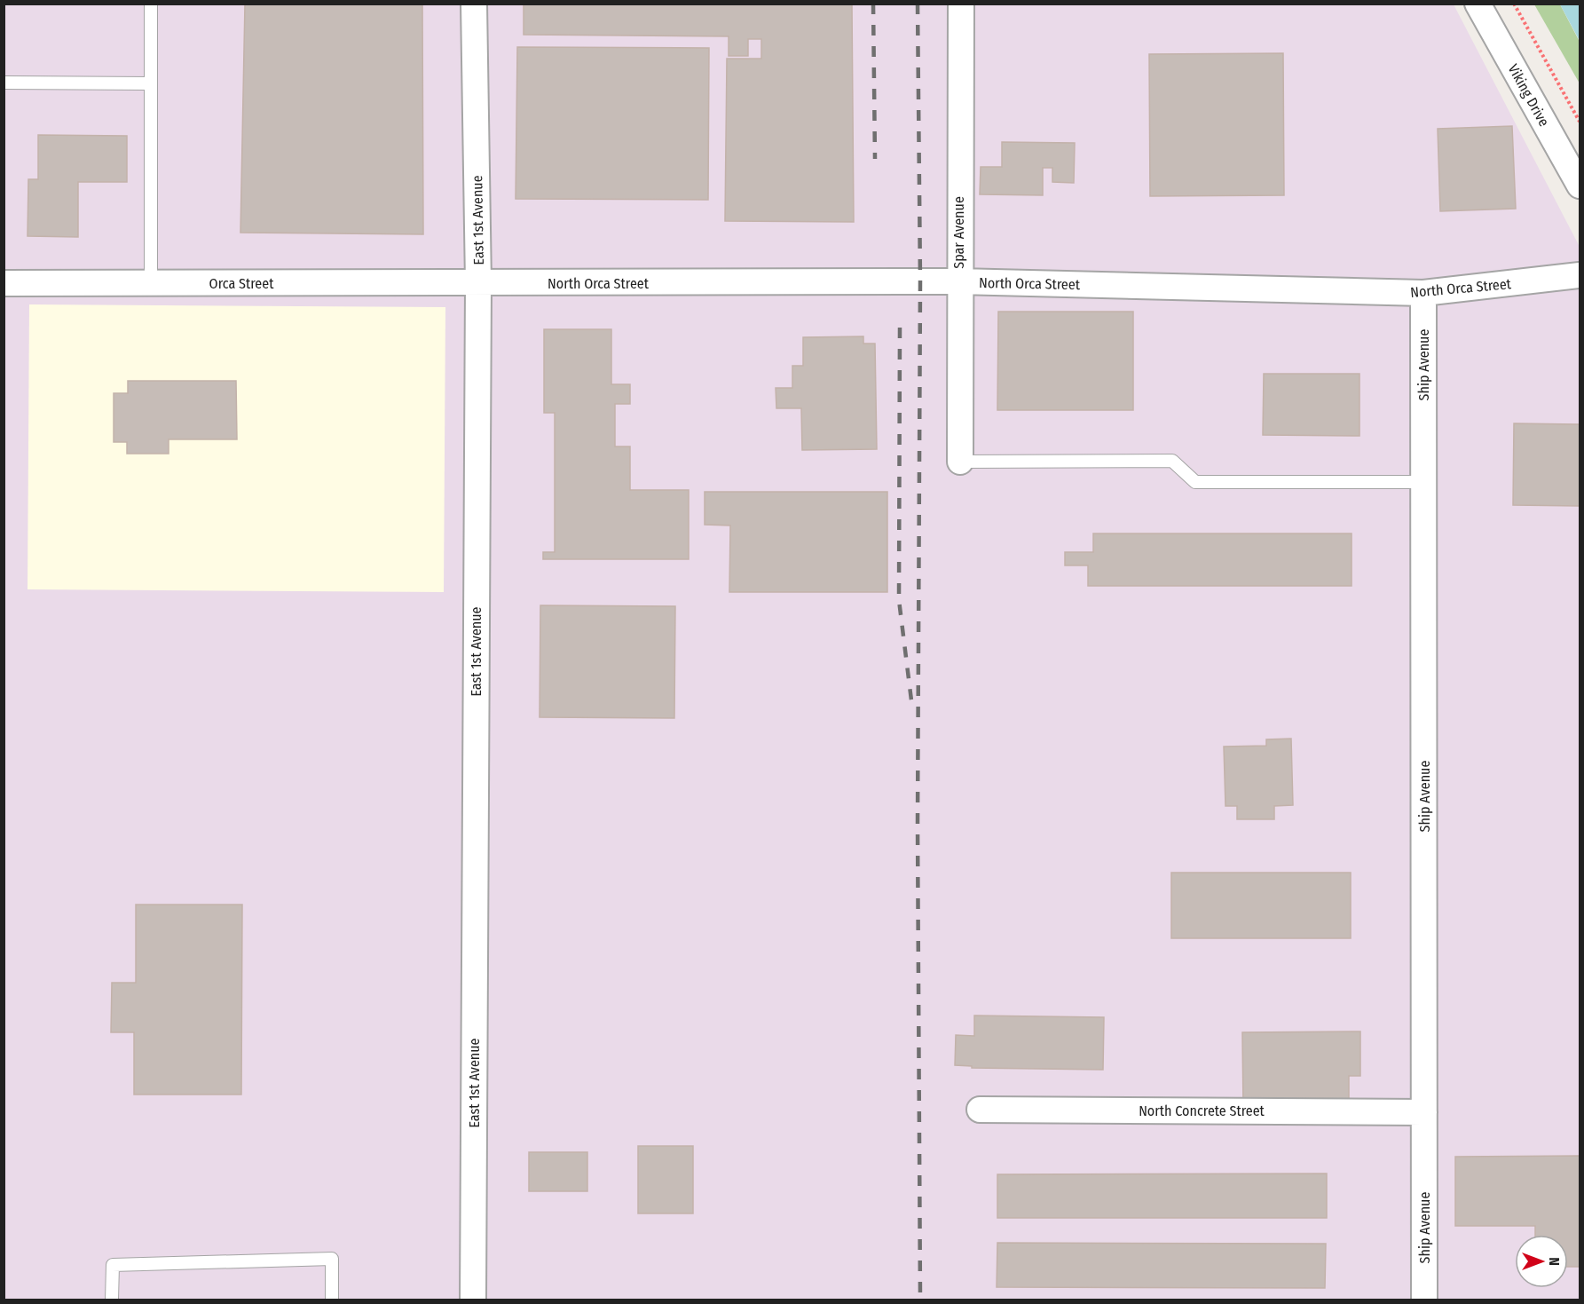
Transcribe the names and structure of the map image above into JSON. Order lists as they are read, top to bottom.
{
  "streets": {
    "street": [
      "Viking Drive",
      "East 1st Avenue",
      "Spar Avenue",
      "Orca Street",
      "North Orca Street",
      "Ship Avenue",
      "North Concrete Street"
    ]
  },
  "crossings": [
    ["East 1st Avenue", "Orca Street"],
    ["East 1st Avenue", "North Orca Street"],
    ["Spar Avenue", "North Orca Street"],
    ["Orca Street", "North Orca Street"],
    ["North Orca Street", "Ship Avenue"],
    ["Ship Avenue", "North Concrete Street"]
  ],
  "north": "right"
}
